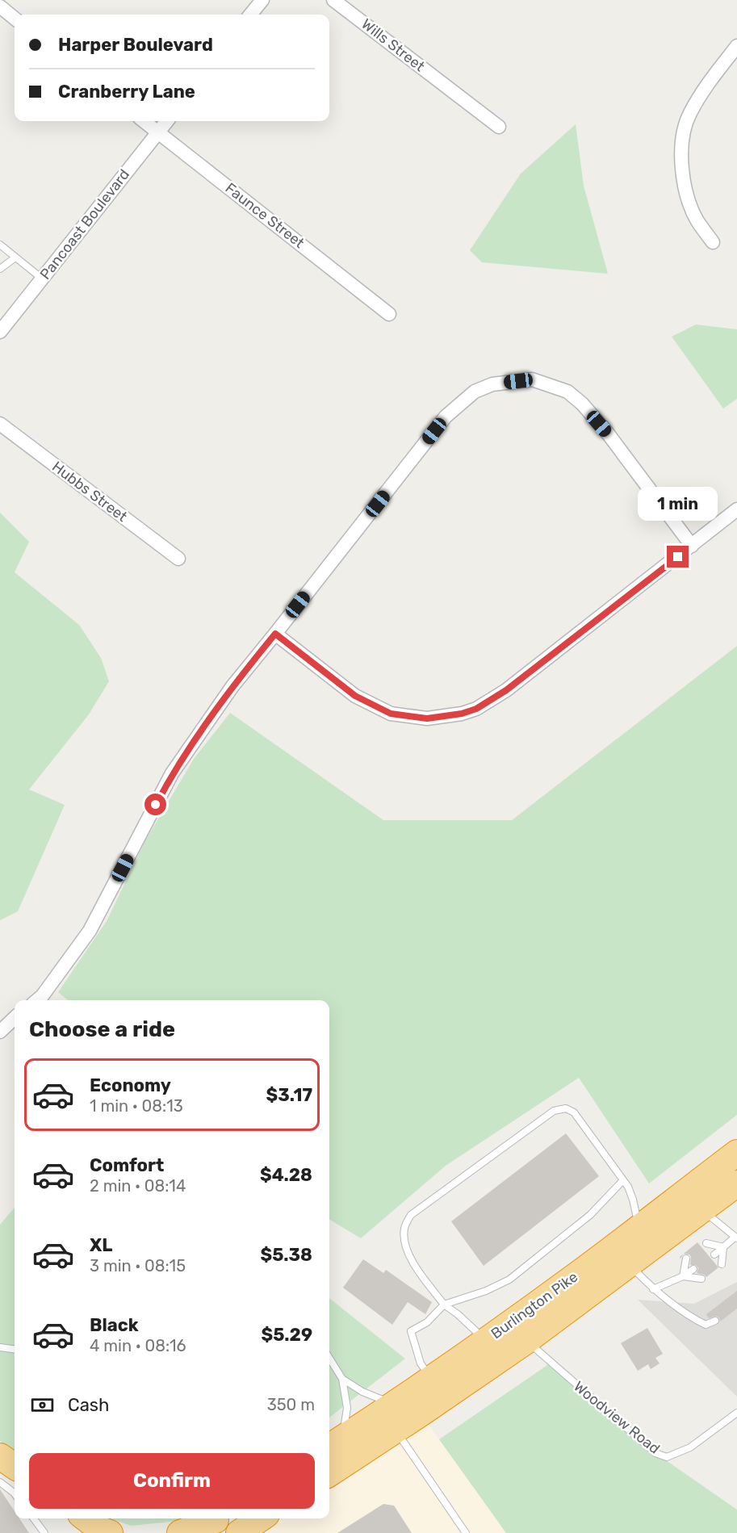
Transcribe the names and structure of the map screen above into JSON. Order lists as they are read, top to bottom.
{
  "streets": {
    "highway": ["Burlington Pike"],
    "street": [
      "Wills Street",
      "Faunce Street",
      "Pancoast Boulevard",
      "Hubbs Street"
    ],
    "lane": ["Woodview Road"]
  },
  "crossings": [
    ["Faunce Street", "Pancoast Boulevard"],
    ["Burlington Pike", "Woodview Road"]
  ],
  "page": {
    "banner": ["Harper Boulevard", "Cranberry Lane"],
    "bubble": "1 min",
    "heading": "Choose a ride",
    "list": [
      {
        "name": "Economy",
        "note": "1 min · 08:13",
        "value": "$3.17"
      },
      {
        "name": "Comfort",
        "note": "2 min · 08:14",
        "value": "$4.28"
      },
      {
        "name": "XL",
        "note": "3 min · 08:15",
        "value": "$5.38"
      },
      {
        "name": "Black",
        "note": "4 min · 08:16",
        "value": "$5.29"
      }
    ],
    "pay": ["Cash", "350 m"],
    "buttons": "Confirm"
  }
}
